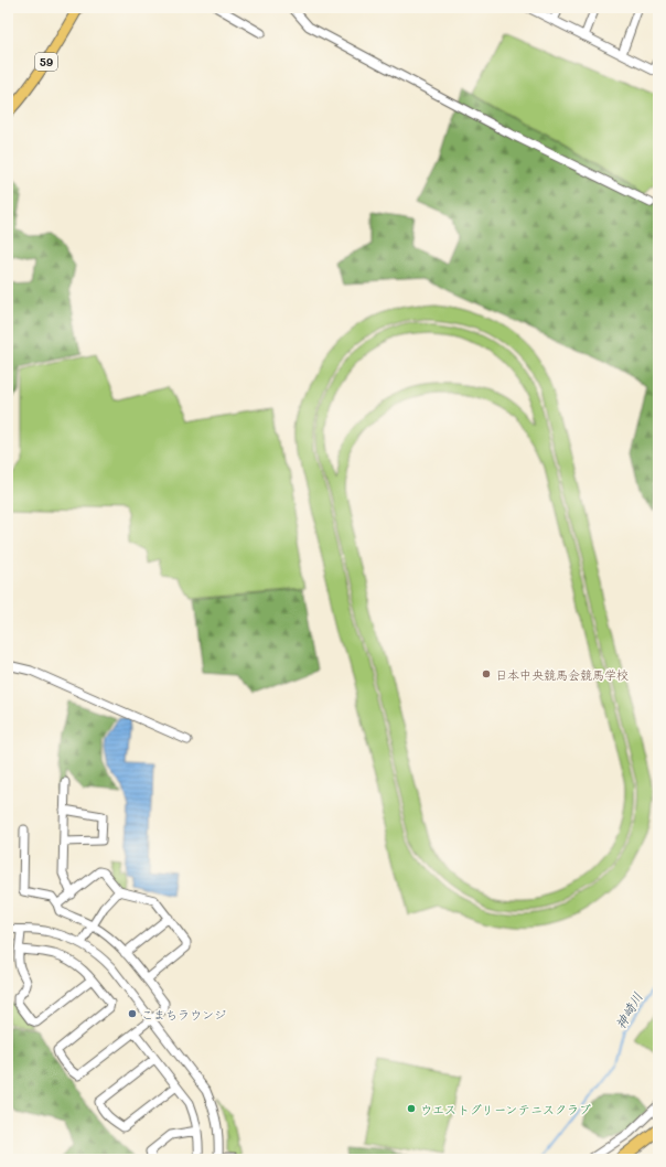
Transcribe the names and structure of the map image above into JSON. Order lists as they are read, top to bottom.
{
  "streets": {
    "main road": ["59"]
  },
  "water": ["神崎川"],
  "places": ["日本中央競馬会競馬学校", "こまちラウンジ", "ウエストグリーンテニスクラブ"]
}
